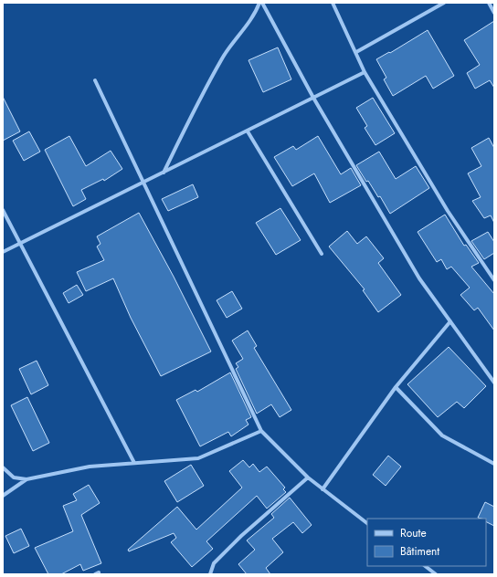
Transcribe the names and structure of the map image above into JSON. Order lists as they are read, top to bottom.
{
  "legend": ["Route", "Bâtiment"]
}
